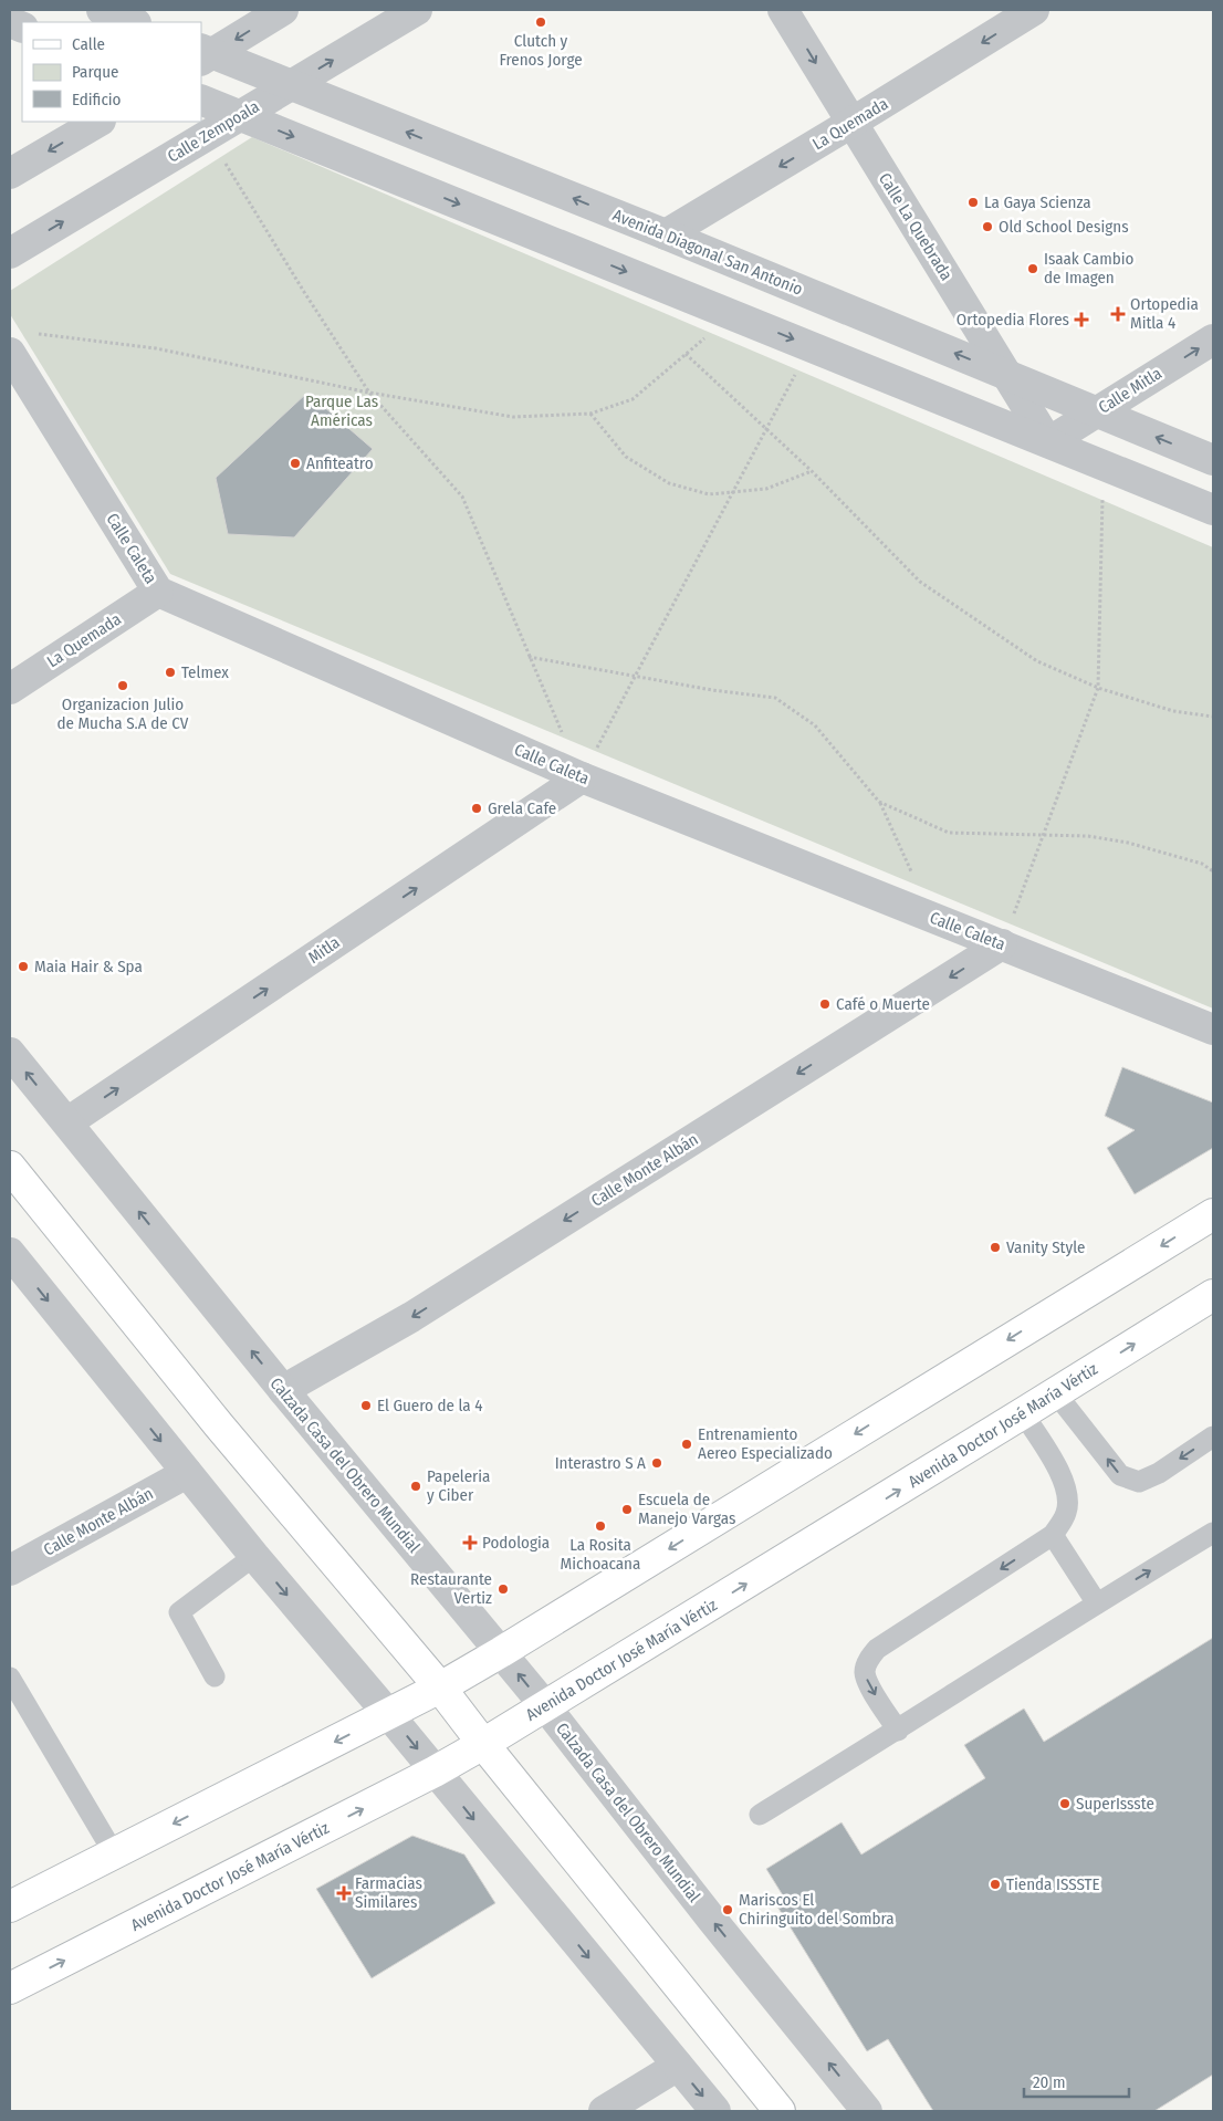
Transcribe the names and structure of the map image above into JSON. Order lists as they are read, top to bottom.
{
  "streets": {
    "main road": ["Avenida Doctor José María Vértiz"],
    "street": [
      "La Quemada",
      "Calle Zempoala",
      "Calle La Quebrada",
      "Avenida Diagonal San Antonio",
      "Calle Mitla",
      "Calle Caleta",
      "Mitla",
      "Calle Monte Albán",
      "Calzada Casa del Obrero Mundial"
    ]
  },
  "crossings": [
    ["La Quemada", "Calle La Quebrada"],
    ["La Quemada", "Avenida Diagonal San Antonio"],
    ["La Quemada", "Calle Caleta"],
    ["Calle Zempoala", "Avenida Diagonal San Antonio"],
    ["Calle La Quebrada", "Avenida Diagonal San Antonio"],
    ["Calle La Quebrada", "Calle Mitla"],
    ["Avenida Diagonal San Antonio", "Calle Mitla"],
    ["Calle Caleta", "Mitla"],
    ["Calle Caleta", "Calle Monte Albán"],
    ["Mitla", "Calzada Casa del Obrero Mundial"],
    ["Calle Monte Albán", "Calzada Casa del Obrero Mundial"],
    ["Avenida Doctor José María Vértiz", "Calzada Casa del Obrero Mundial"]
  ],
  "one_way": [
    "La Quemada",
    "Calle Mitla",
    "Mitla",
    "Calle Monte Albán"
  ],
  "parks": ["Parque Las Américas"],
  "places": {
    "other": [
      "Clutch y Frenos Jorge",
      "La Gaya Scienza",
      "Old School Designs",
      "Isaak Cambio de Imagen",
      "Anfiteatro",
      "Telmex",
      "Organizacion Julio de Mucha S.A de CV",
      "Grela Cafe",
      "Maia Hair & Spa",
      "Café o Muerte",
      "Vanity Style",
      "El Guero de la 4",
      "Entrenamiento Aereo Especializado",
      "Interastro S A",
      "Papeleria y Ciber",
      "Escuela de Manejo Vargas",
      "La Rosita Michoacana",
      "Restaurante Vertiz",
      "SuperIssste",
      "Tienda ISSSTE",
      "Mariscos El Chiringuito del Sombra"
    ],
    "health": [
      "Ortopedia Mitla 4",
      "Ortopedia Flores",
      "Podologia",
      "Farmacias Similares"
    ]
  },
  "legend": ["Calle", "Parque", "Edificio"],
  "scale_bar": "20 m"
}
